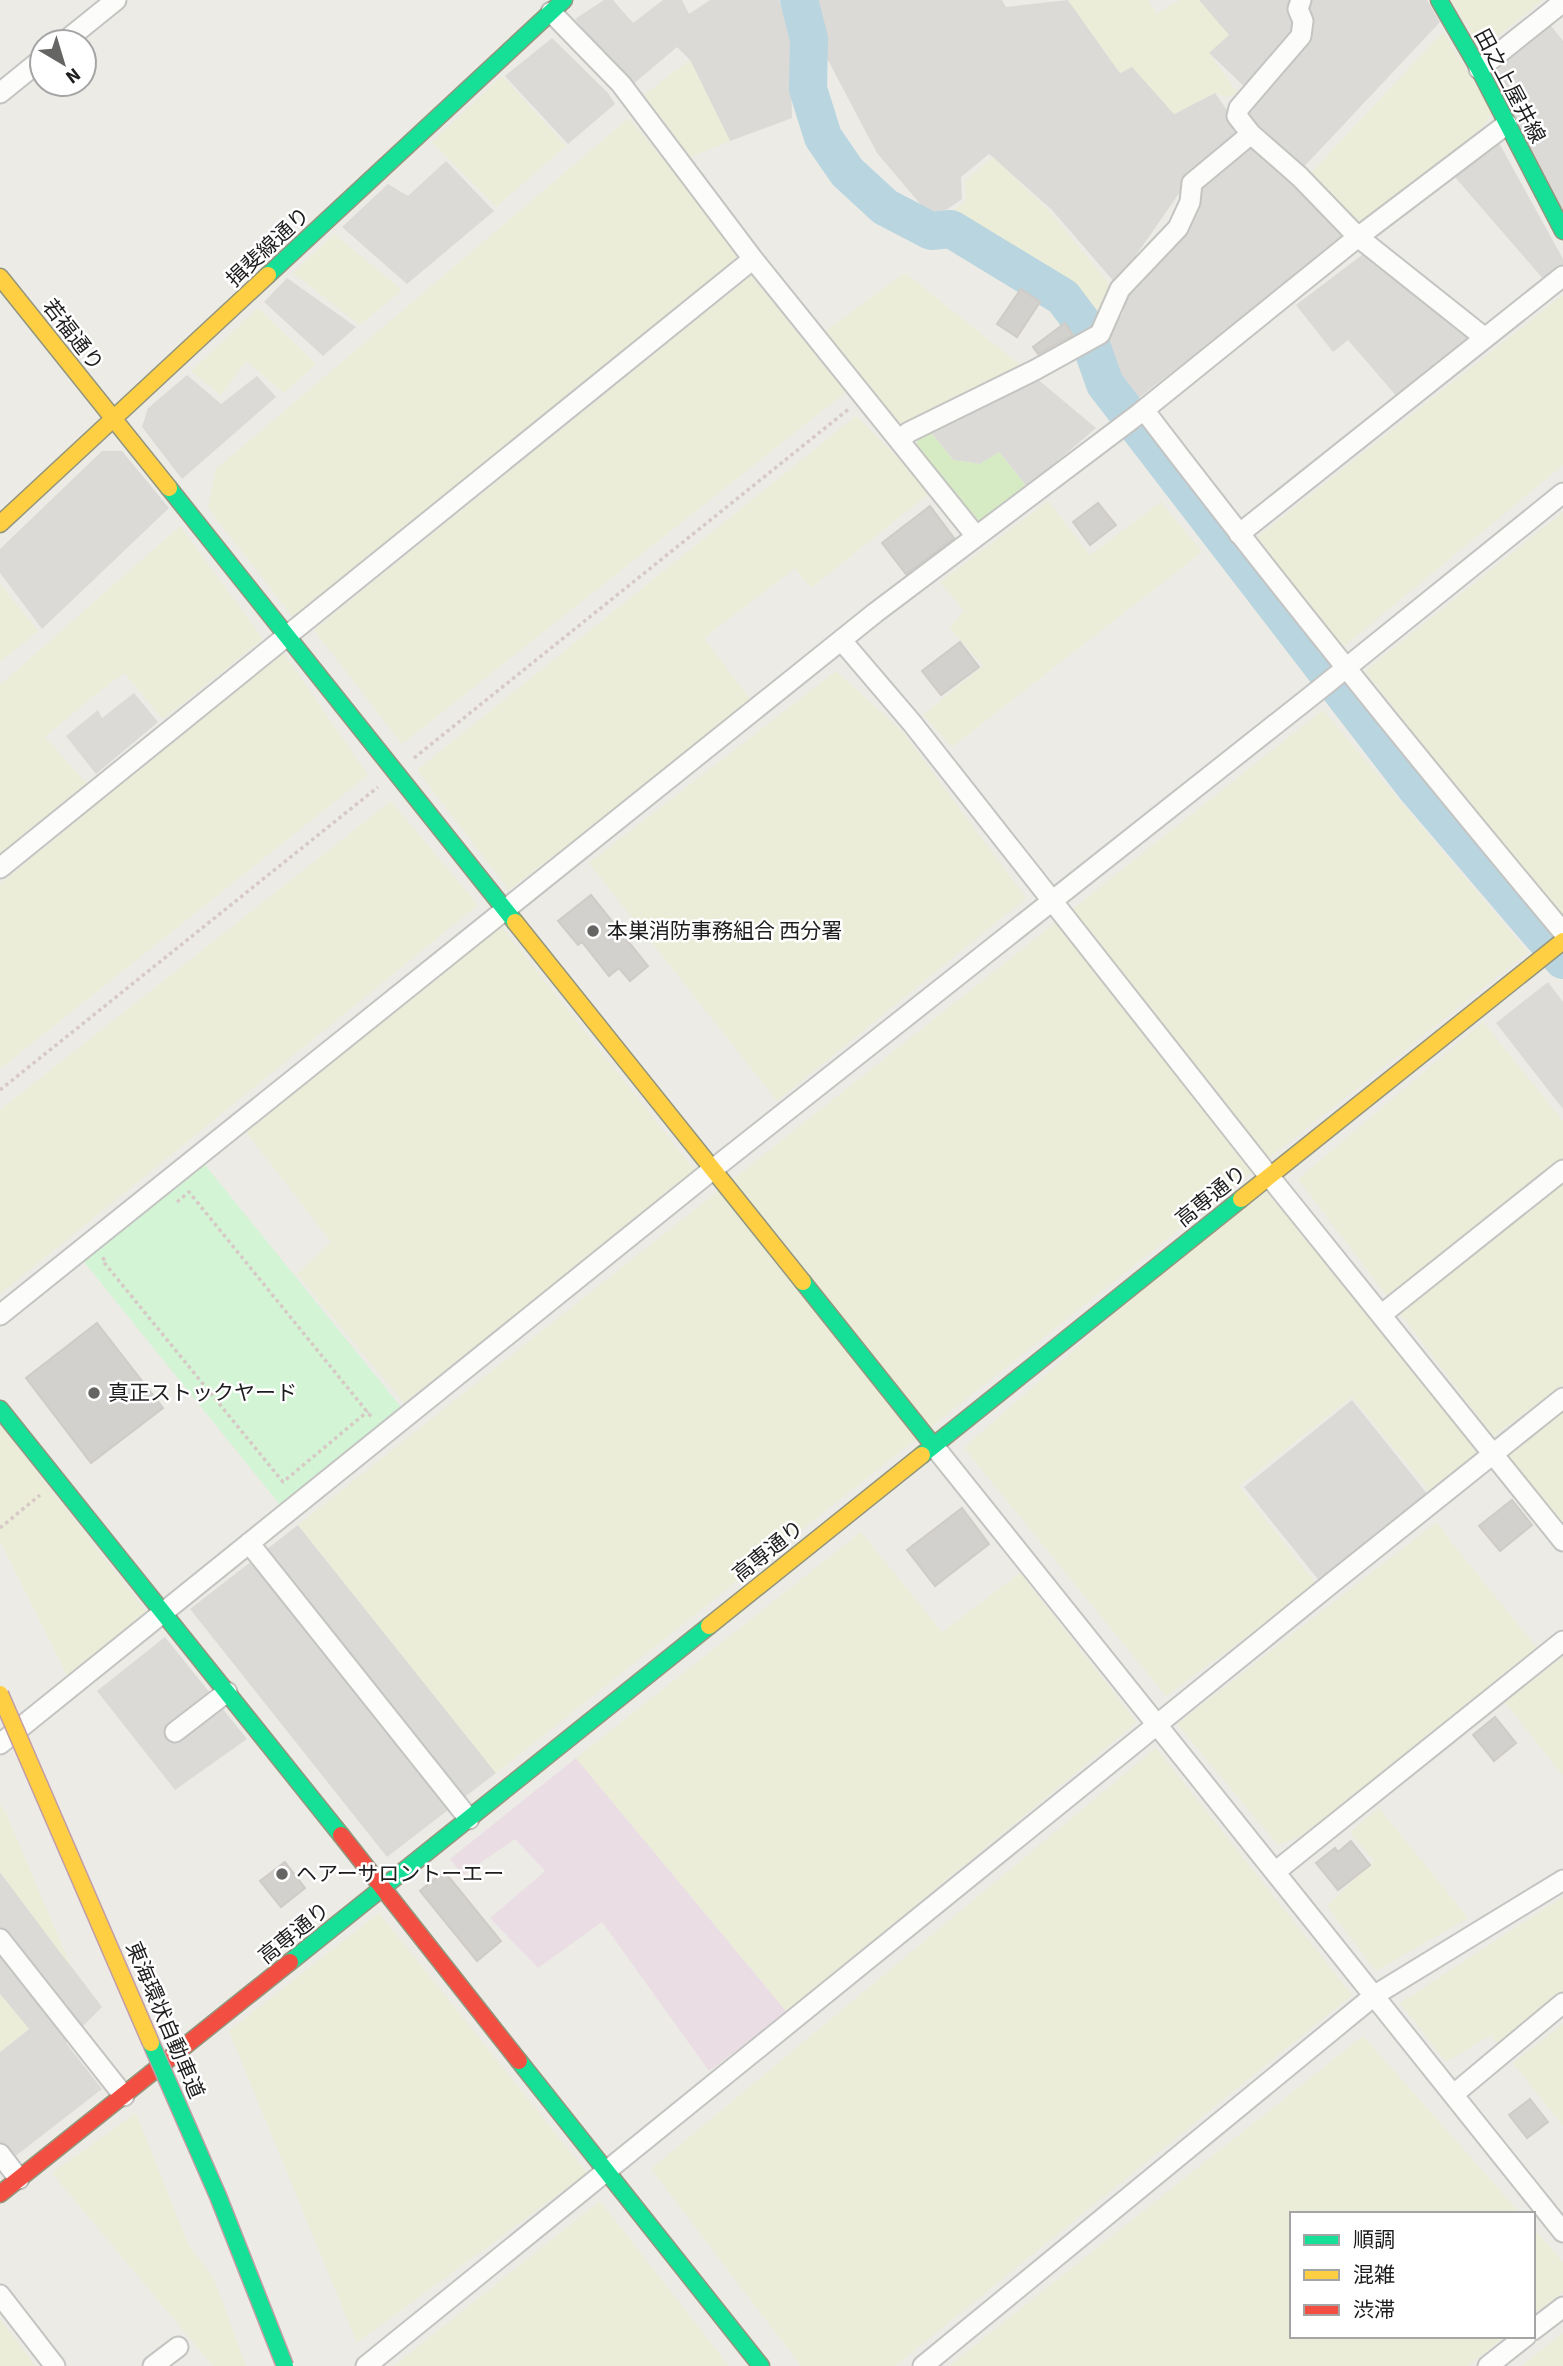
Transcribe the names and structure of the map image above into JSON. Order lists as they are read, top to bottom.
{
  "streets": {
    "main road": [
      "田之上屋井線",
      "揖斐線通り",
      "若福通り",
      "高専通り",
      "東海環状自動車道"
    ]
  },
  "crossings": [
    ["揖斐線通り", "若福通り"],
    ["若福通り", "高専通り"]
  ],
  "places": ["本巣消防事務組合 西分署", "真正ストックヤード", "ヘアーサロントーエー"],
  "legend": ["順調", "混雑", "渋滞"],
  "north": "bottom right"
}
